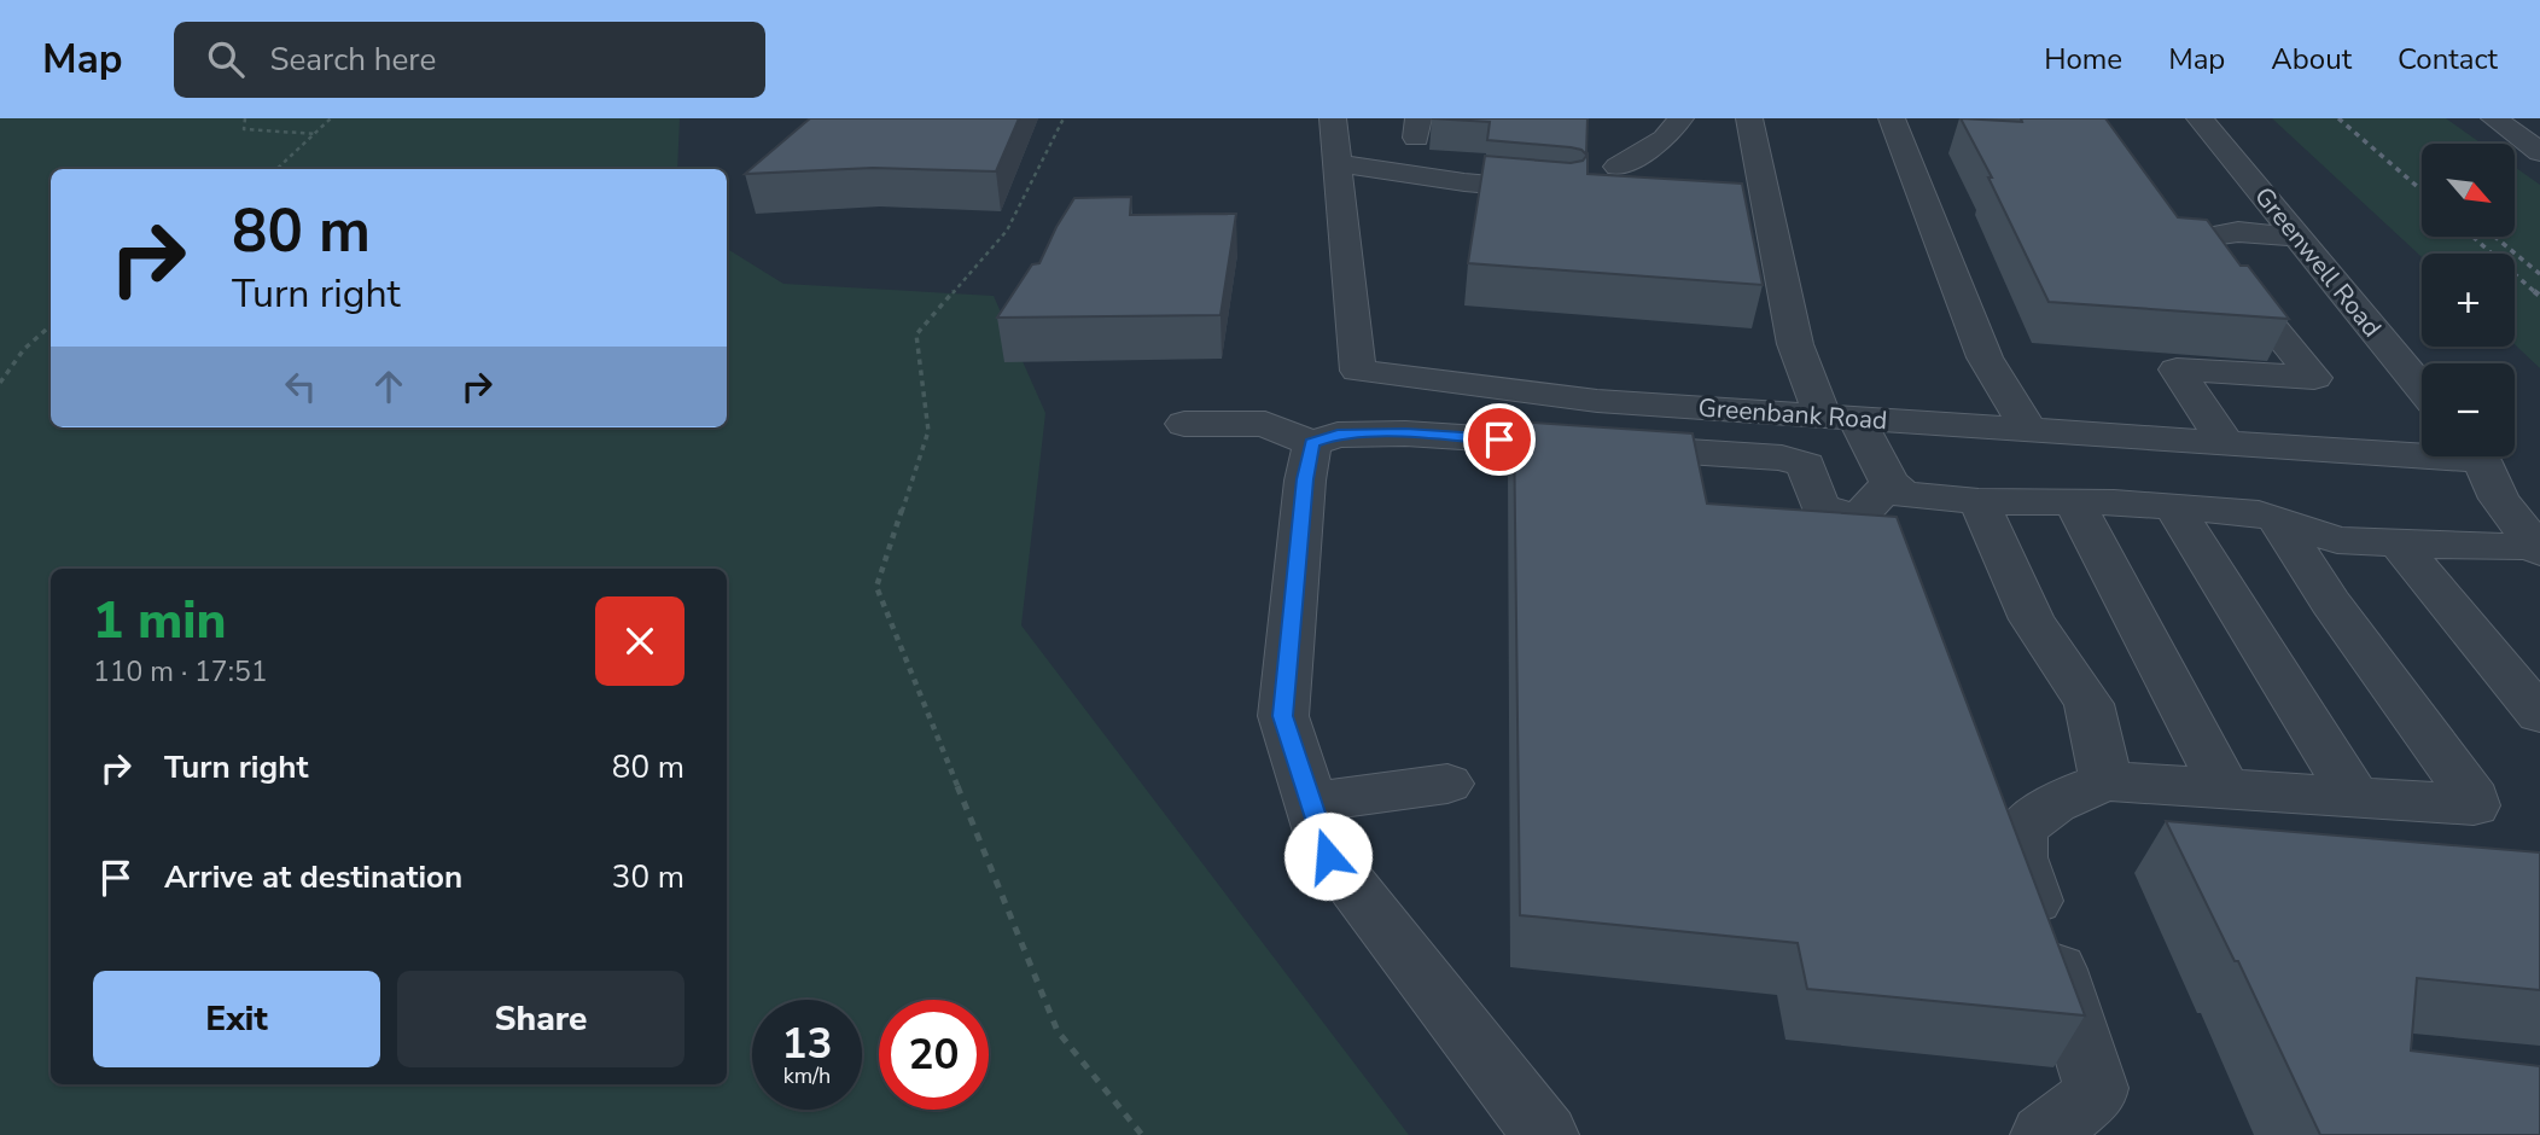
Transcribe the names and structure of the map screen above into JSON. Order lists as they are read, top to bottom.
{
  "streets": {
    "street": ["Greenwell Road", "Greenbank Road"]
  },
  "north": "bottom right",
  "page": {
    "header": "Map",
    "search": "Search here",
    "nav": [
      "Home",
      "Map",
      "About",
      "Contact"
    ],
    "map_buttons": ["+", "−"],
    "turn": ["80 m", "Turn right"],
    "heading": ["1 min", "110 m · 17:51"],
    "list": [
      {
        "name": "Turn right",
        "value": "80 m"
      },
      {
        "name": "Arrive at destination",
        "value": "30 m"
      }
    ],
    "buttons": ["Exit", "Share"],
    "speed": "13 km/h",
    "limit": "20"
  }
}
